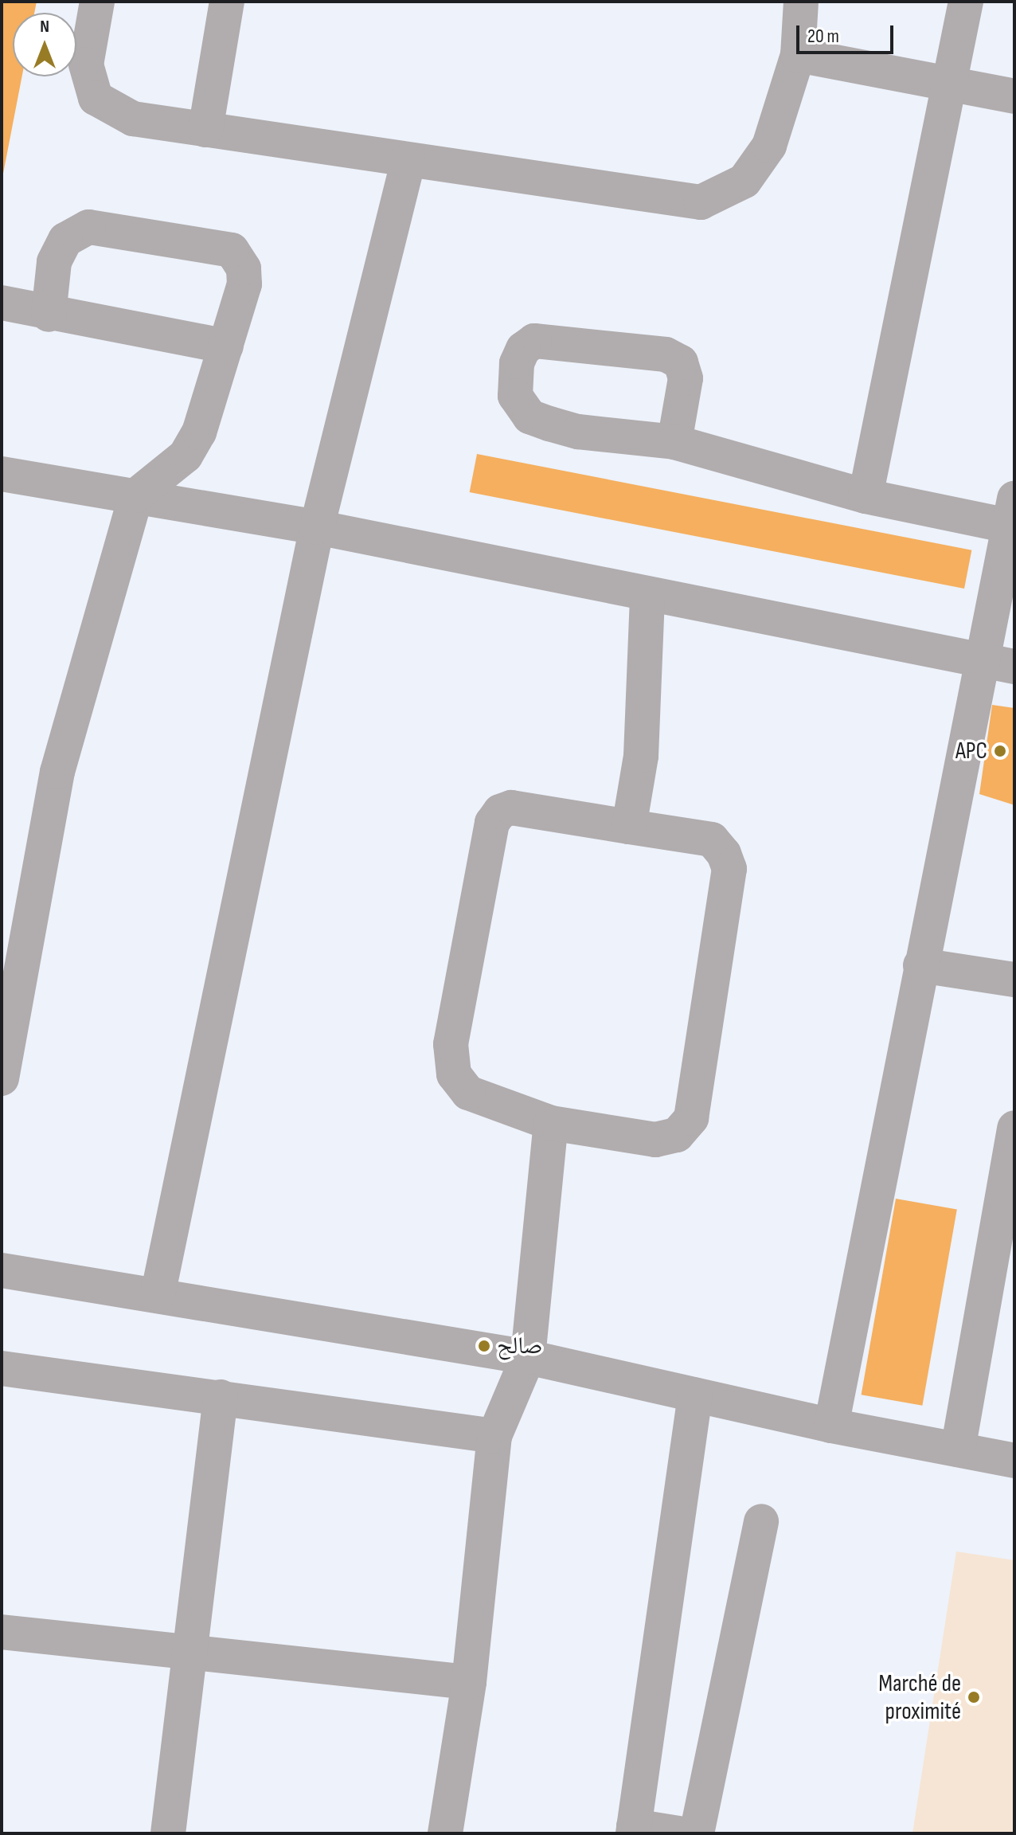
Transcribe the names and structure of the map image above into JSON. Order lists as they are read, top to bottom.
{
  "places": ["APC", "صالح", "Marché de proximité"],
  "scale_bar": "20 m",
  "north": "top"
}
